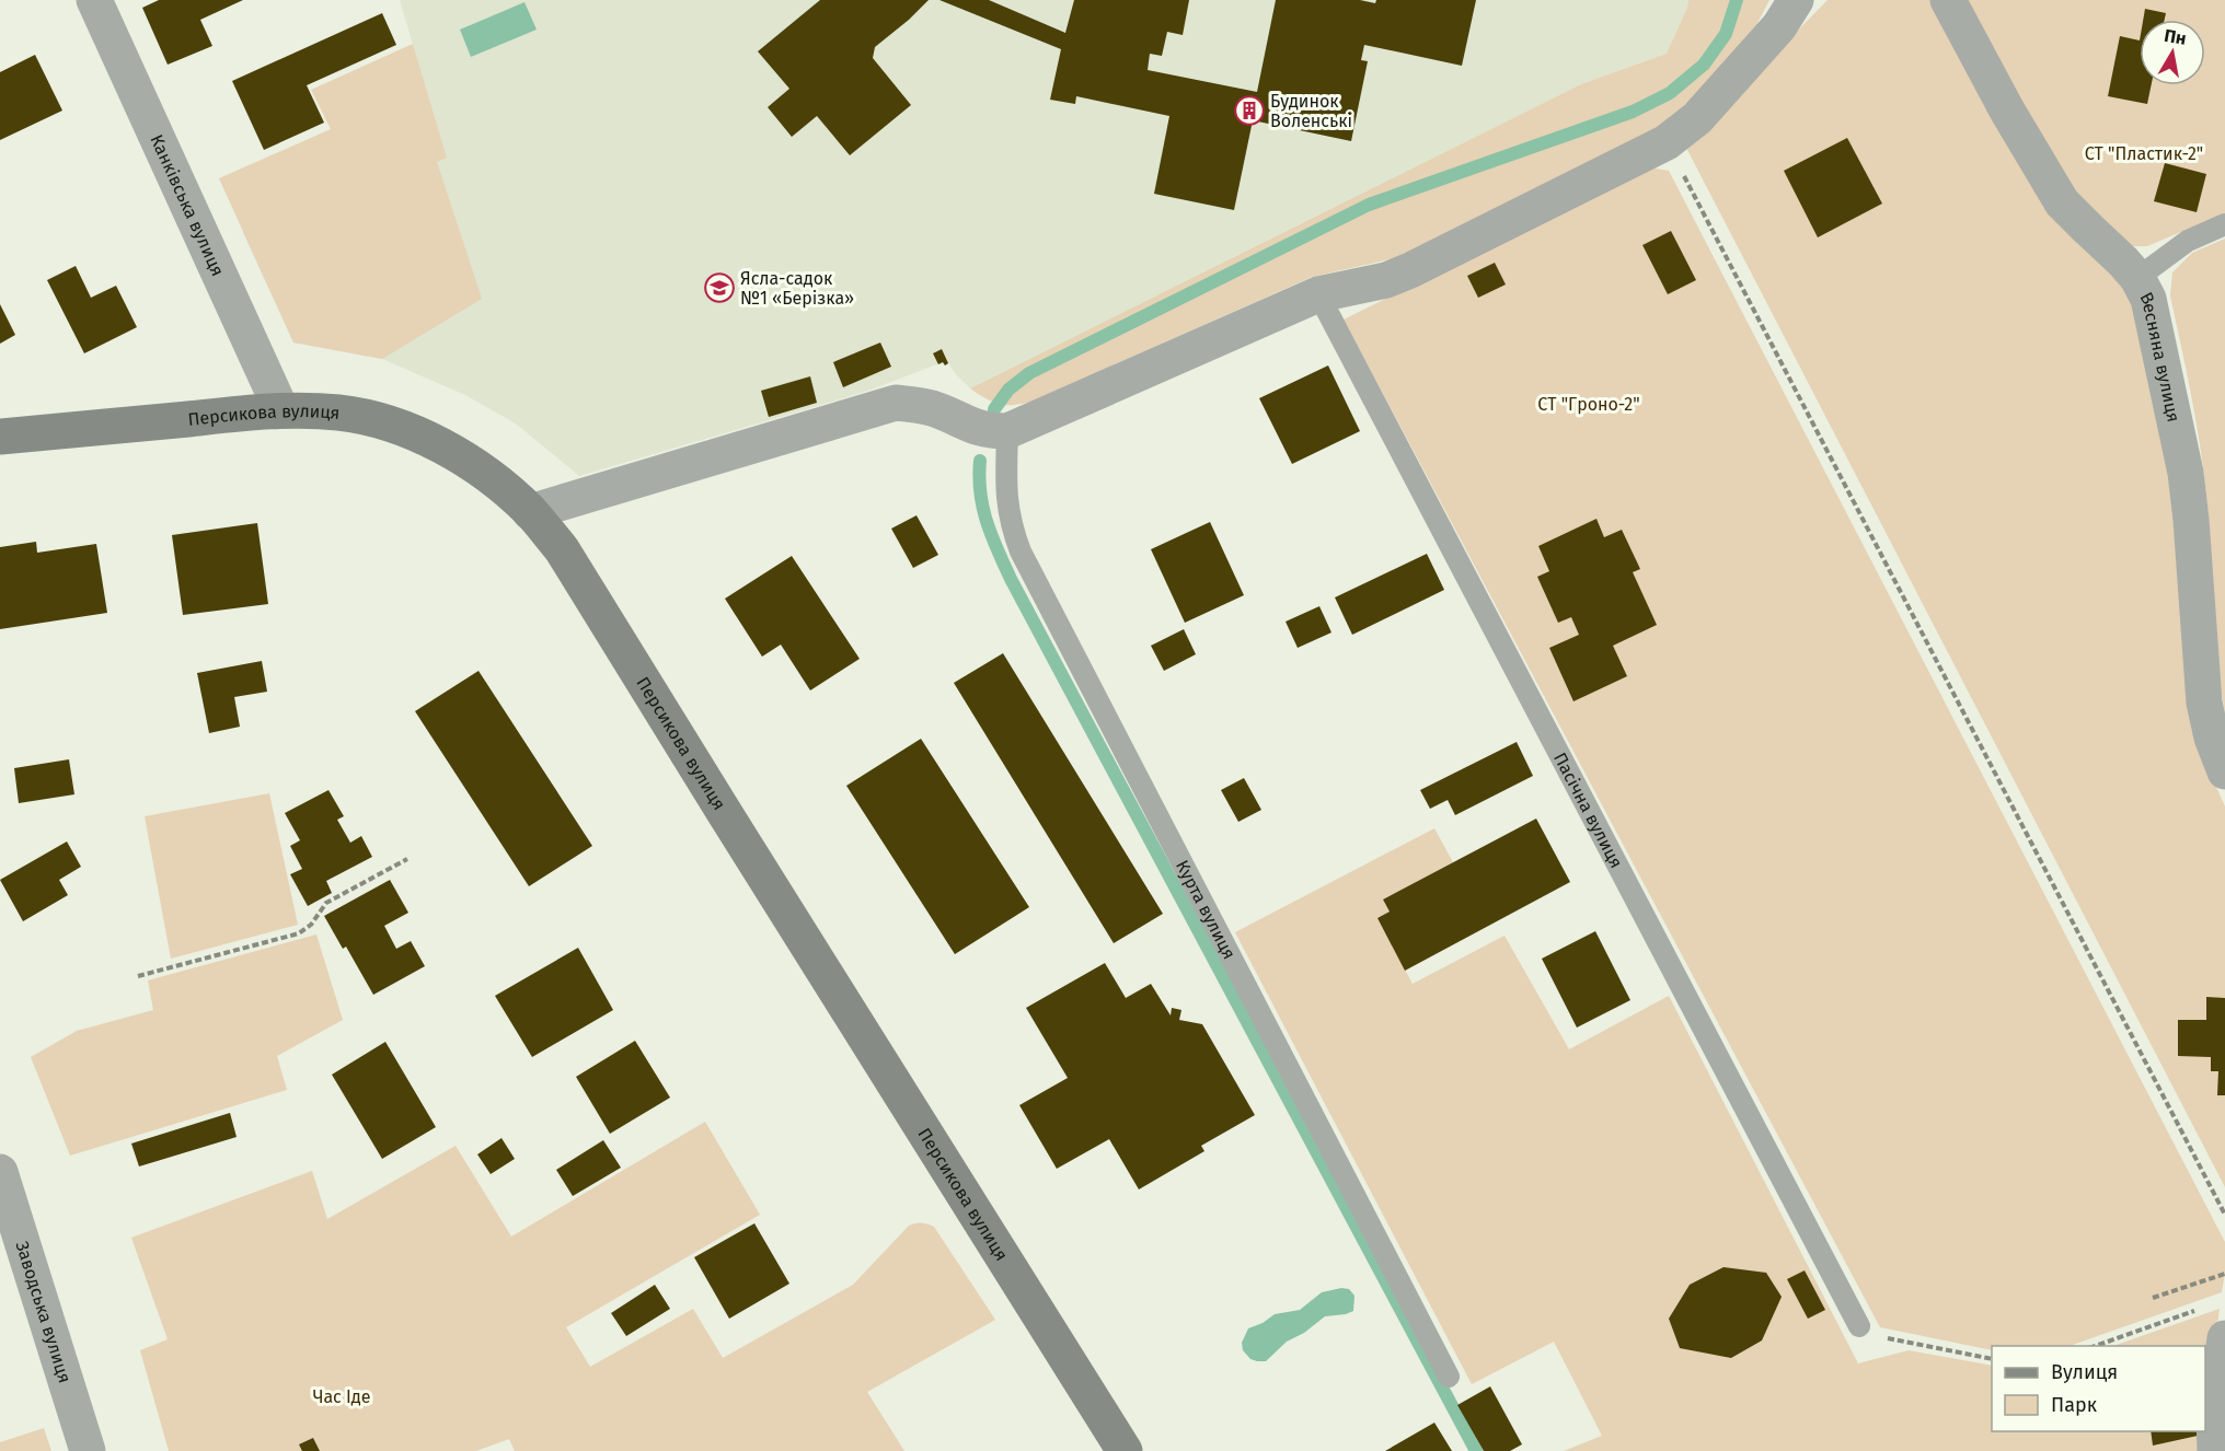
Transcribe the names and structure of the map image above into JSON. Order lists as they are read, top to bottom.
{
  "streets": {
    "main road": ["Персикова вулиця"],
    "street": ["Канківська вулиця", "Весняна вулиця", "Заводська вулиця"],
    "lane": ["Пасічна вулиця", "Курта вулиця"]
  },
  "crossings": [
    ["Канківська вулиця", "Персикова вулиця"]
  ],
  "parks": ["СТ \"Пластик-2\"", "СТ \"Гроно-2\"", "Час Іде"],
  "places": {
    "building": ["Будинок Воленські"],
    "school or university": ["Ясла-садок №1 «Берізка»"]
  },
  "legend": ["Вулиця", "Парк"],
  "north": "top"
}
